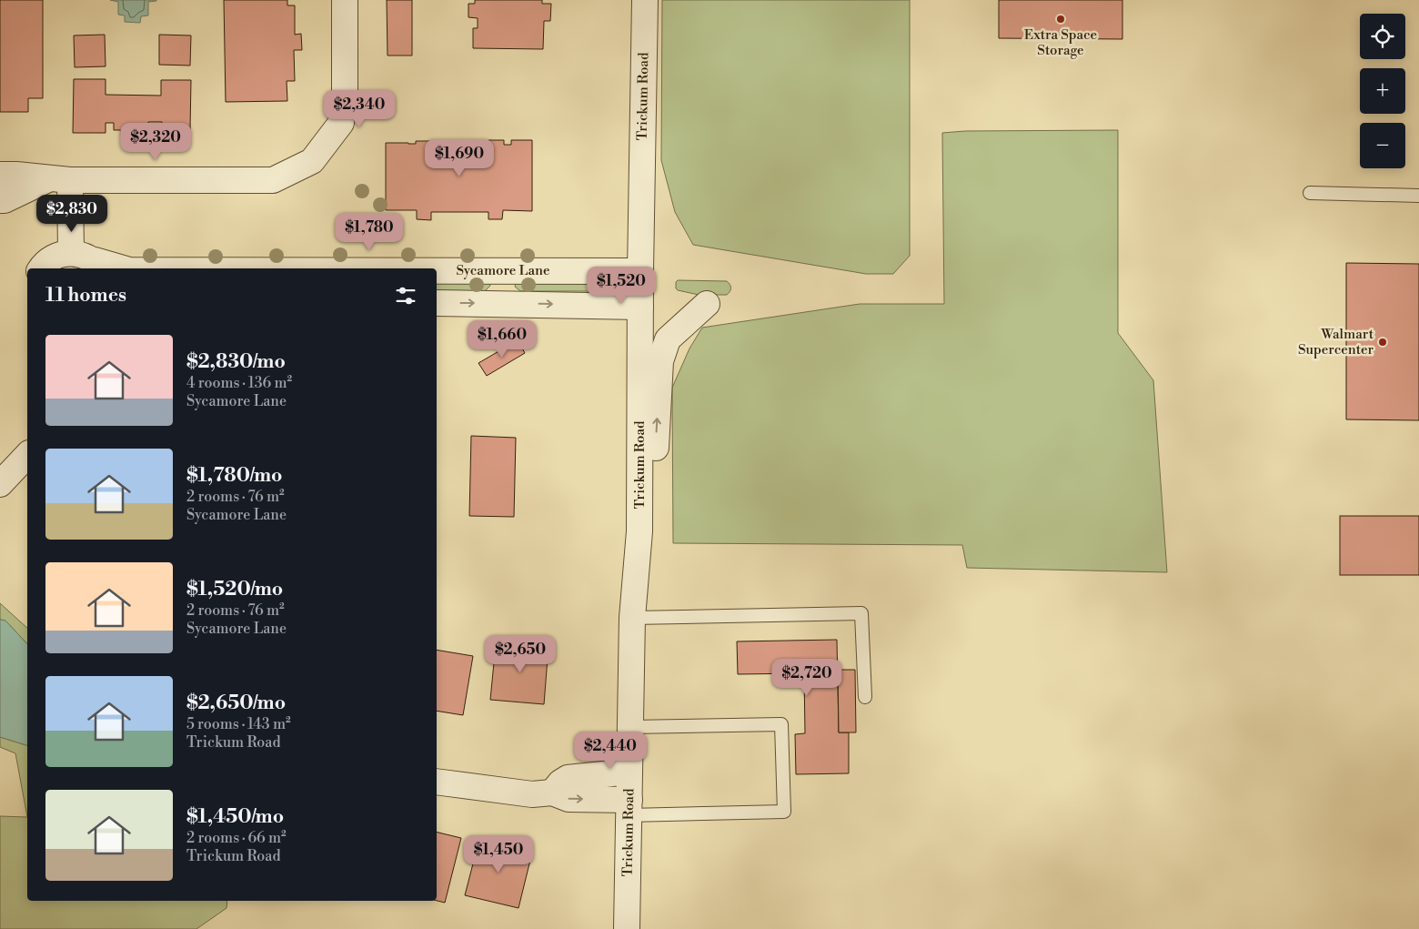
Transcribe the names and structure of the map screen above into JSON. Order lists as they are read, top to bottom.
{
  "streets": {
    "street": ["Trickum Road", "Sycamore Lane"]
  },
  "crossings": [
    ["Trickum Road", "Sycamore Lane"]
  ],
  "places": ["Extra Space Storage", "Walmart Supercenter"],
  "page": {
    "map_buttons": ["+", "−"],
    "price": [
      "$2,340",
      "$2,320",
      "$1,690",
      "$2,830",
      "$1,780",
      "$1,520",
      "$1,660",
      "$2,650",
      "$2,720",
      "$2,440",
      "$1,450"
    ],
    "heading": "11 homes",
    "list": [
      {
        "name": "$2,830/mo",
        "note": "4 rooms · 136 m² · Sycamore Lane"
      },
      {
        "name": "$1,780/mo",
        "note": "2 rooms · 76 m² · Sycamore Lane"
      },
      {
        "name": "$1,520/mo",
        "note": "2 rooms · 76 m² · Sycamore Lane"
      },
      {
        "name": "$2,650/mo",
        "note": "5 rooms · 143 m² · Trickum Road"
      },
      {
        "name": "$1,450/mo",
        "note": "2 rooms · 66 m² · Trickum Road"
      }
    ]
  }
}
